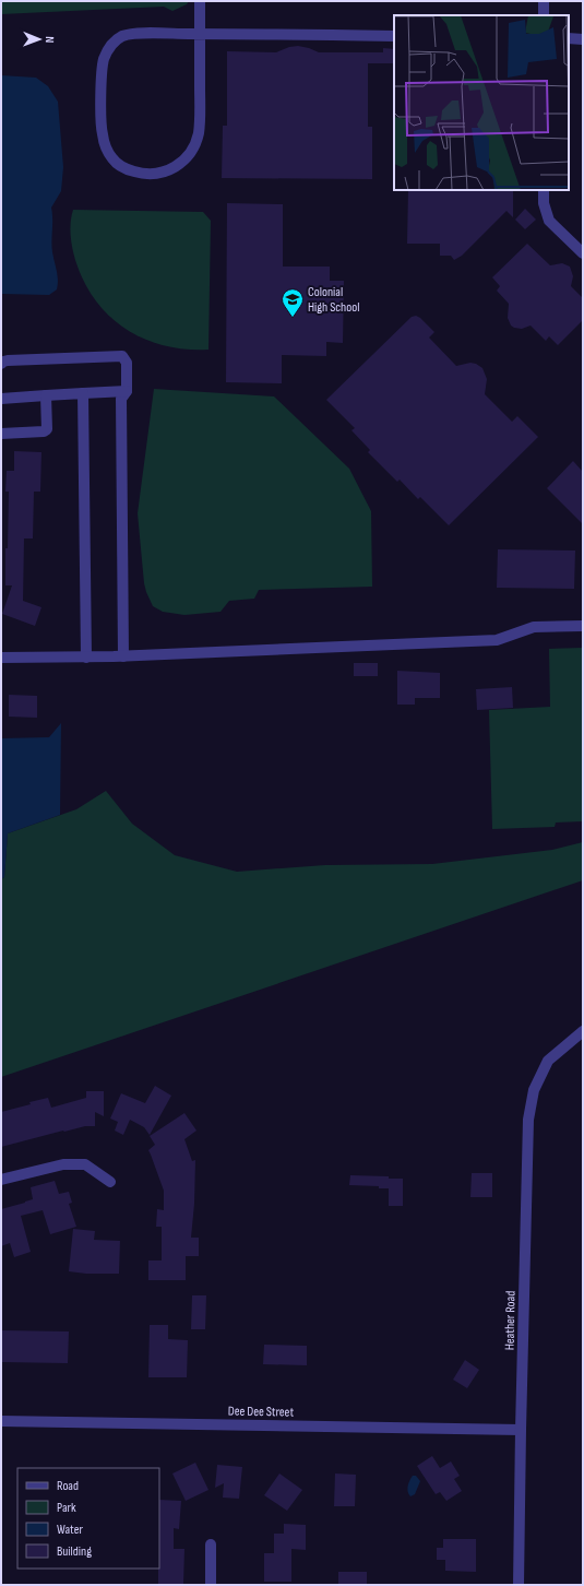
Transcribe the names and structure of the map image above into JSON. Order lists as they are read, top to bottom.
{
  "streets": {
    "street": ["Heather Road", "Dee Dee Street"]
  },
  "crossings": [
    ["Heather Road", "Dee Dee Street"]
  ],
  "places": {
    "school or university": ["Colonial High School"]
  },
  "legend": [
    "Road",
    "Park",
    "Water",
    "Building"
  ],
  "north": "right"
}
